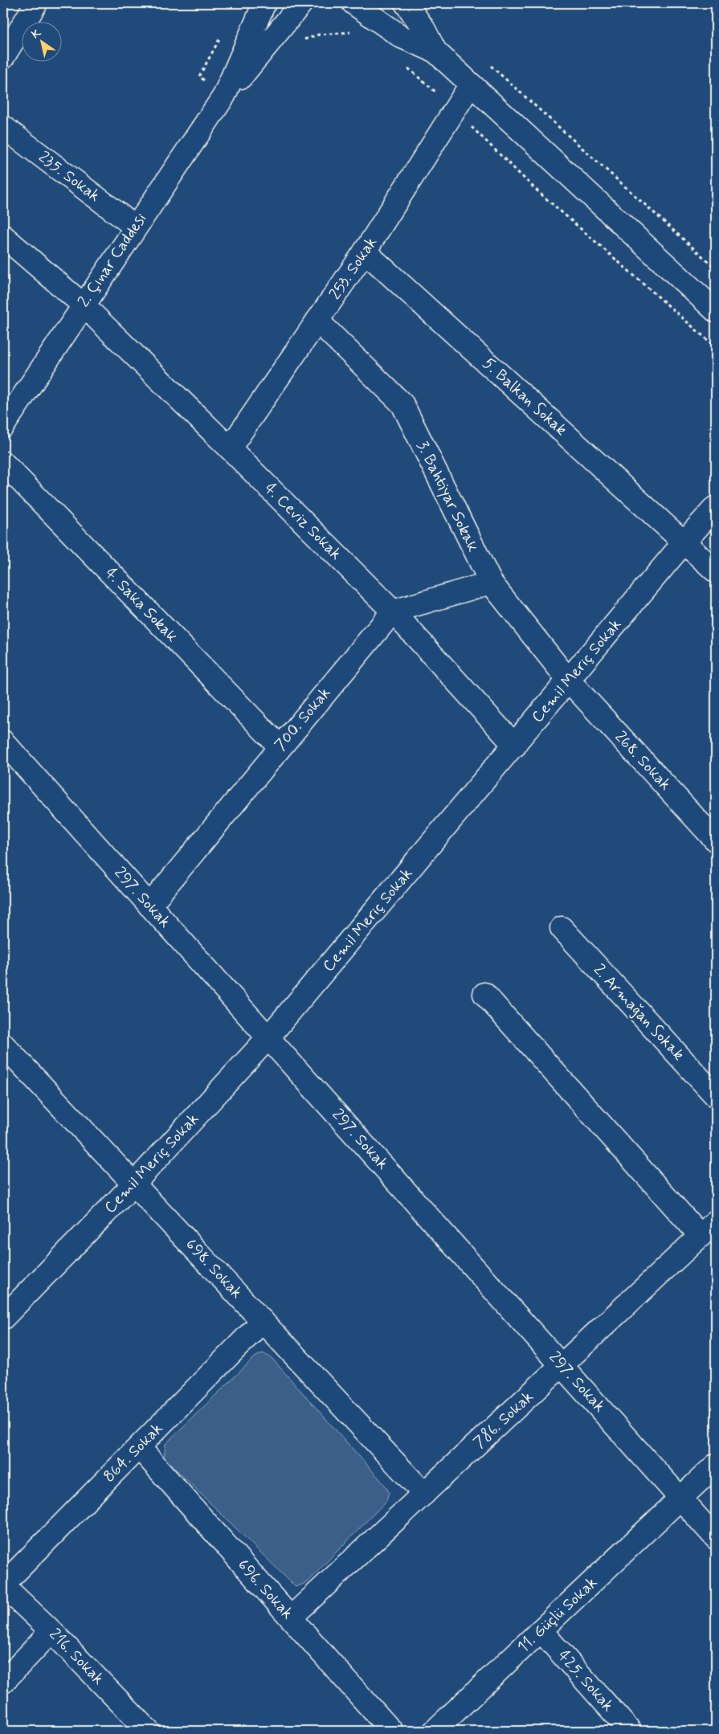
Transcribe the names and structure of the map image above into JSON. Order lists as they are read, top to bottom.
{
  "streets": {
    "street": [
      "235. Sokak",
      "2. Çınar Caddesi",
      "253. Sokak",
      "5. Balkan Sokak",
      "3. Bahtiyar Sokak",
      "4. Ceviz Sokak",
      "4. Saka Sokak",
      "Cemil Meriç Sokak",
      "700. Sokak",
      "268. Sokak",
      "297. Sokak",
      "2. Armağan Sokak",
      "698. Sokak",
      "786. Sokak",
      "864. Sokak",
      "696. Sokak",
      "11. Güçlü Sokak",
      "216. Sokak",
      "425. Sokak"
    ]
  },
  "crossings": [
    ["235. Sokak", "2. Çınar Caddesi"],
    ["2. Çınar Caddesi", "4. Ceviz Sokak"],
    ["253. Sokak", "5. Balkan Sokak"],
    ["253. Sokak", "3. Bahtiyar Sokak"],
    ["253. Sokak", "4. Ceviz Sokak"],
    ["5. Balkan Sokak", "Cemil Meriç Sokak"],
    ["3. Bahtiyar Sokak", "Cemil Meriç Sokak"],
    ["3. Bahtiyar Sokak", "268. Sokak"],
    ["4. Ceviz Sokak", "Cemil Meriç Sokak"],
    ["4. Ceviz Sokak", "700. Sokak"],
    ["4. Saka Sokak", "700. Sokak"],
    ["Cemil Meriç Sokak", "268. Sokak"],
    ["Cemil Meriç Sokak", "297. Sokak"],
    ["Cemil Meriç Sokak", "698. Sokak"],
    ["700. Sokak", "297. Sokak"],
    ["297. Sokak", "786. Sokak"],
    ["297. Sokak", "11. Güçlü Sokak"],
    ["698. Sokak", "786. Sokak"],
    ["698. Sokak", "864. Sokak"],
    ["786. Sokak", "696. Sokak"],
    ["864. Sokak", "696. Sokak"],
    ["864. Sokak", "216. Sokak"],
    ["11. Güçlü Sokak", "425. Sokak"]
  ],
  "north": "top left"
}
